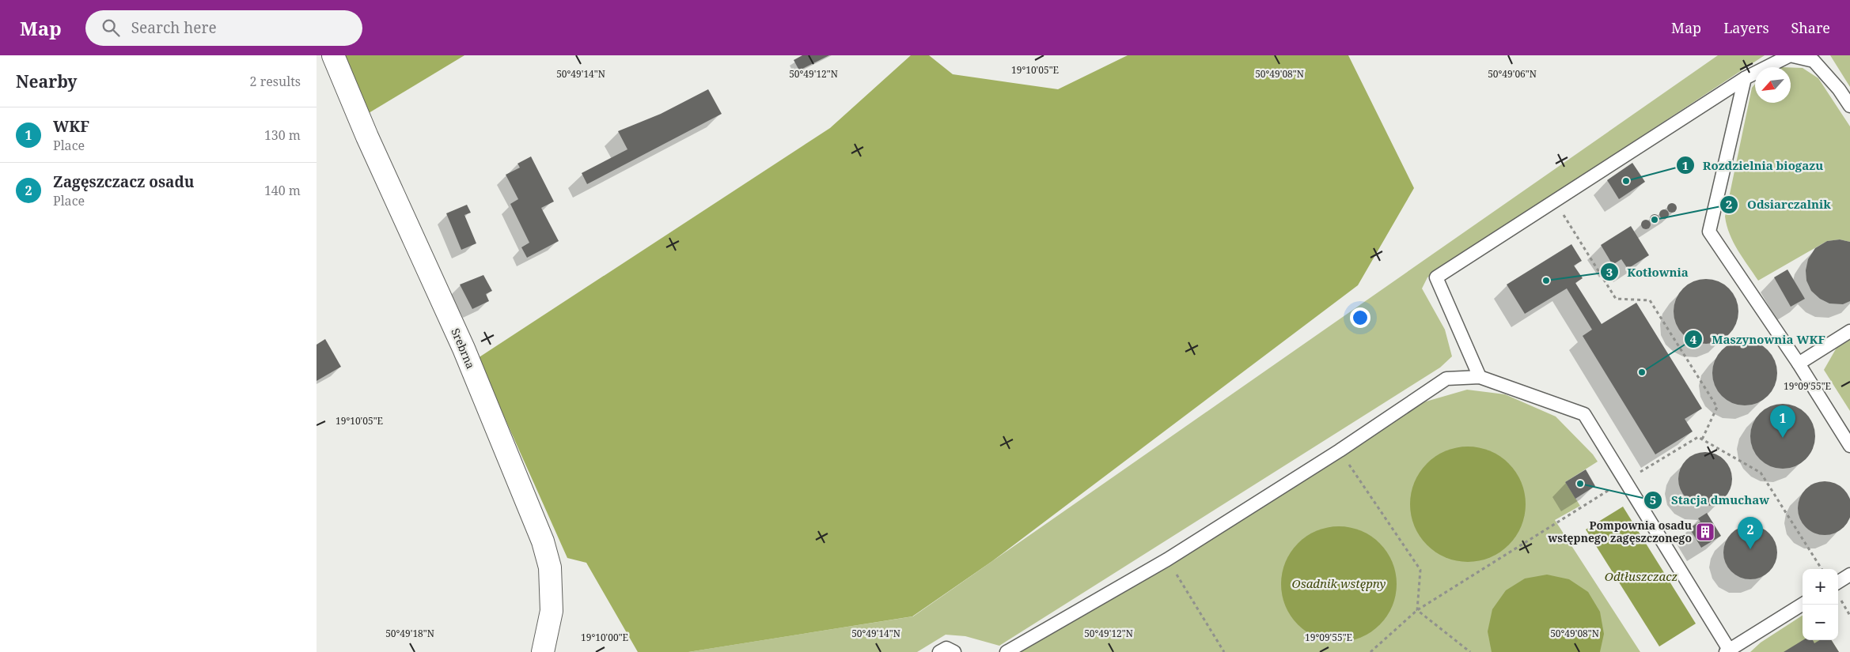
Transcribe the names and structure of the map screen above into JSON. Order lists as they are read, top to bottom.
{
  "streets": {
    "street": ["Srebrna"]
  },
  "water": ["Odtłuszczacz", "Osadnik wstępny"],
  "places": {
    "other": [
      "Rozdzielnia biogazu",
      "Odsiarczalnik",
      "Kotłownia",
      "Maszynownia WKF",
      "Stacja dmuchaw"
    ],
    "building": ["Pompownia osadu wstępnego zagęszczonego"]
  },
  "north": "bottom left",
  "page": {
    "header": "Map",
    "search": "Search here",
    "nav": ["Map", "Layers", "Share"],
    "heading": ["Nearby", "2 results"],
    "list": [
      {
        "mark": "1",
        "name": "WKF",
        "note": "Place",
        "value": "130 m"
      },
      {
        "mark": "2",
        "name": "Zagęszczacz osadu",
        "note": "Place",
        "value": "140 m"
      }
    ],
    "pins": ["1", "2"],
    "map_buttons": ["+", "−"]
  },
  "coordinates": [
    "19°10'05\"E",
    "50°49'14\"N",
    "50°49'12\"N",
    "50°49'08\"N",
    "50°49'06\"N",
    "19°09'55\"E",
    "50°49'18\"N",
    "19°10'00\"E"
  ]
}
